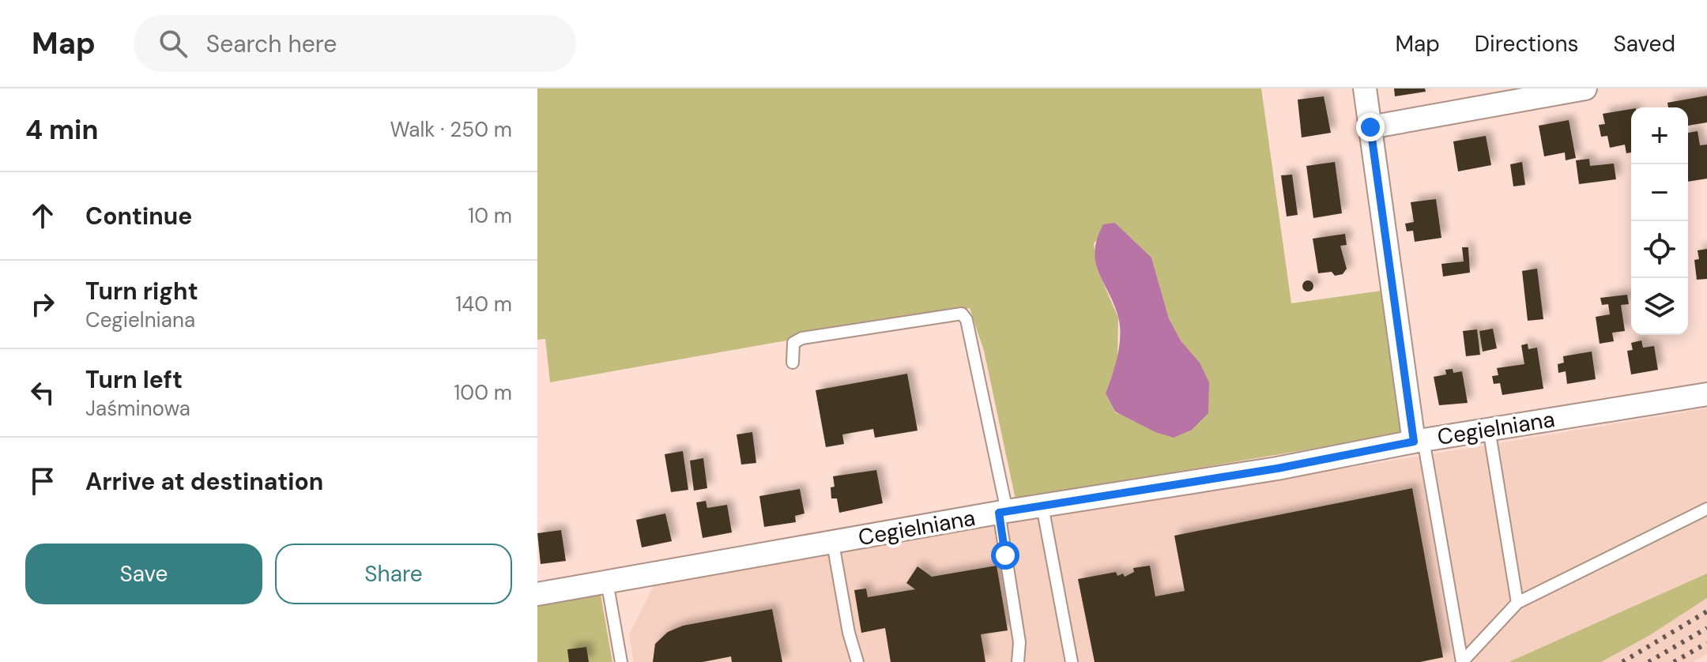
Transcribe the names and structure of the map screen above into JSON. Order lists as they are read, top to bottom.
{
  "streets": {
    "street": ["Cegielniana"]
  },
  "page": {
    "header": "Map",
    "search": "Search here",
    "nav": ["Map", "Directions", "Saved"],
    "heading": ["4 min", "Walk · 250 m"],
    "map_buttons": ["+", "−"],
    "list": [
      ["Continue", "10 m"],
      ["Turn right", "Cegielniana", "140 m"],
      ["Turn left", "Jaśminowa", "100 m"],
      "Arrive at destination"
    ],
    "buttons": ["Save", "Share"]
  }
}
